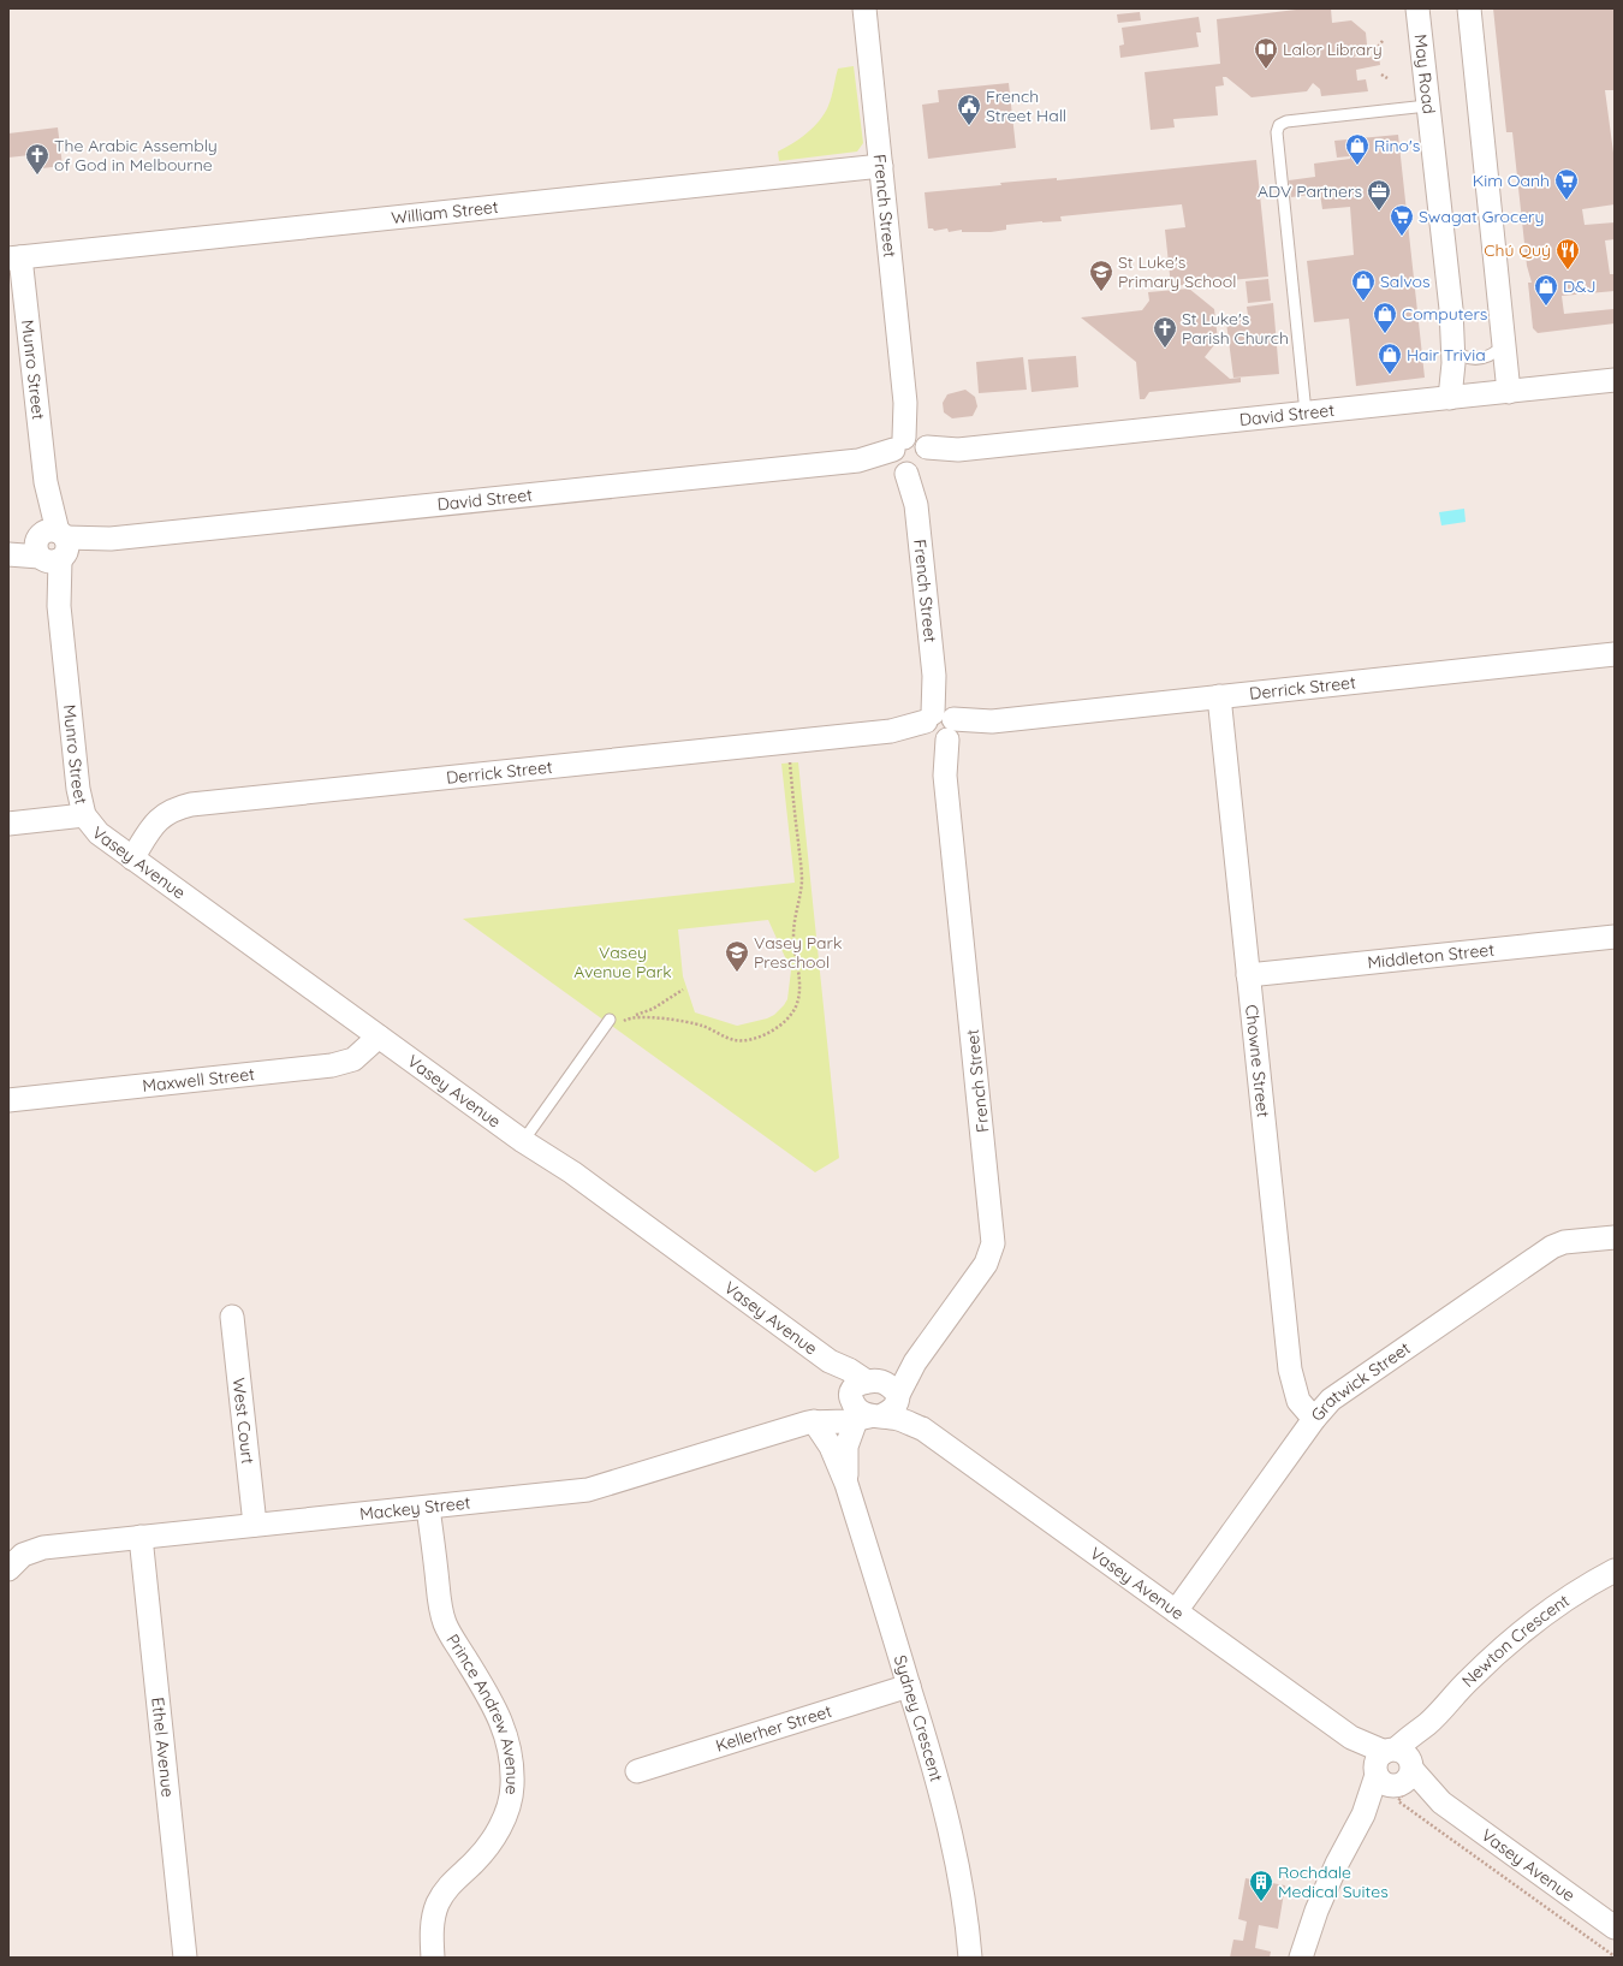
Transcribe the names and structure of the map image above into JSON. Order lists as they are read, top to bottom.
{
  "streets": {
    "street": [
      "May Road",
      "French Street",
      "William Street",
      "Munro Street",
      "David Street",
      "Derrick Street",
      "Vasey Avenue",
      "Middleton Street",
      "Chowne Street",
      "Maxwell Street",
      "Gratwick Street",
      "West Court",
      "Mackey Street",
      "Newton Crescent",
      "Prince Andrew Avenue",
      "Sydney Crescent",
      "Kellerher Street",
      "Ethel Avenue"
    ]
  },
  "crossings": [
    ["May Road", "David Street"],
    ["French Street", "William Street"],
    ["French Street", "David Street"],
    ["French Street", "Derrick Street"],
    ["French Street", "Vasey Avenue"],
    ["French Street", "Mackey Street"],
    ["French Street", "Sydney Crescent"],
    ["William Street", "Munro Street"],
    ["Munro Street", "David Street"],
    ["Munro Street", "Vasey Avenue"],
    ["Derrick Street", "Vasey Avenue"],
    ["Derrick Street", "Chowne Street"],
    ["Vasey Avenue", "Maxwell Street"],
    ["Vasey Avenue", "Gratwick Street"],
    ["Vasey Avenue", "Mackey Street"],
    ["Vasey Avenue", "Newton Crescent"],
    ["Vasey Avenue", "Sydney Crescent"],
    ["Middleton Street", "Chowne Street"],
    ["Chowne Street", "Gratwick Street"],
    ["West Court", "Mackey Street"],
    ["Mackey Street", "Prince Andrew Avenue"],
    ["Mackey Street", "Sydney Crescent"],
    ["Mackey Street", "Ethel Avenue"],
    ["Sydney Crescent", "Kellerher Street"]
  ],
  "parks": ["Vasey Avenue Park"],
  "places": {
    "library": ["Lalor Library"],
    "public building": ["French Street Hall"],
    "shop": [
      "Rino's",
      "Salvos",
      "D&J",
      "Computers",
      "Hair Trivia"
    ],
    "church": ["The Arabic Assembly of God in Melbourne", "St Luke's Parish Church"],
    "supermarket": ["Kim Oanh", "Swagat Grocery"],
    "office": ["ADV Partners"],
    "restaurant": ["Chú Quý"],
    "school or university": ["St Luke's Primary School", "Vasey Park Preschool"],
    "building": ["Rochdale Medical Suites"]
  }
}
